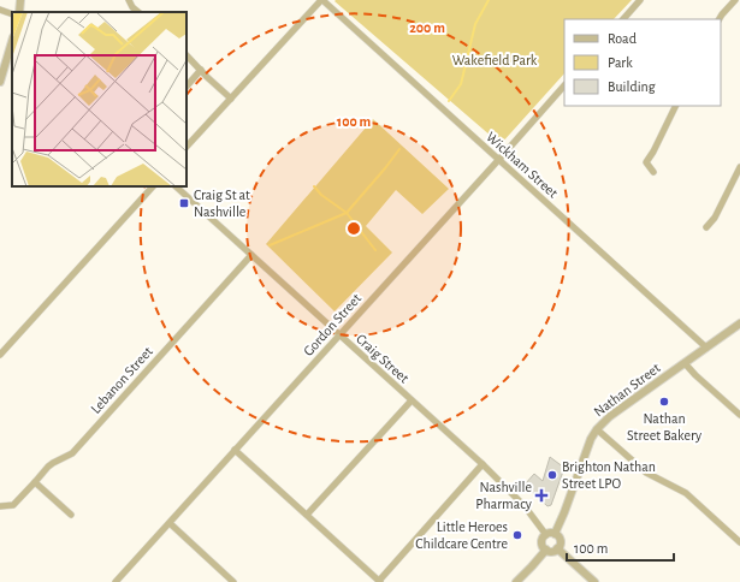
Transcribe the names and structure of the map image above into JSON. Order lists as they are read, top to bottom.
{
  "streets": {
    "street": [
      "Wickham Street",
      "Gordon Street",
      "Craig Street",
      "Lebanon Street",
      "Nathan Street"
    ]
  },
  "crossings": [
    ["Wickham Street", "Gordon Street"],
    ["Wickham Street", "Nathan Street"],
    ["Gordon Street", "Craig Street"],
    ["Craig Street", "Lebanon Street"],
    ["Craig Street", "Nathan Street"]
  ],
  "parks": ["Wakefield Park"],
  "places": {
    "transit": ["Craig St at Nashville"],
    "other": ["Nathan Street Bakery", "Brighton Nathan Street LPO", "Little Heroes Childcare Centre"],
    "health": ["Nashville Pharmacy"]
  },
  "legend": ["Road", "Park", "Building"],
  "scale_bar": "100 m",
  "rings": ["200 m", "100 m"]
}
